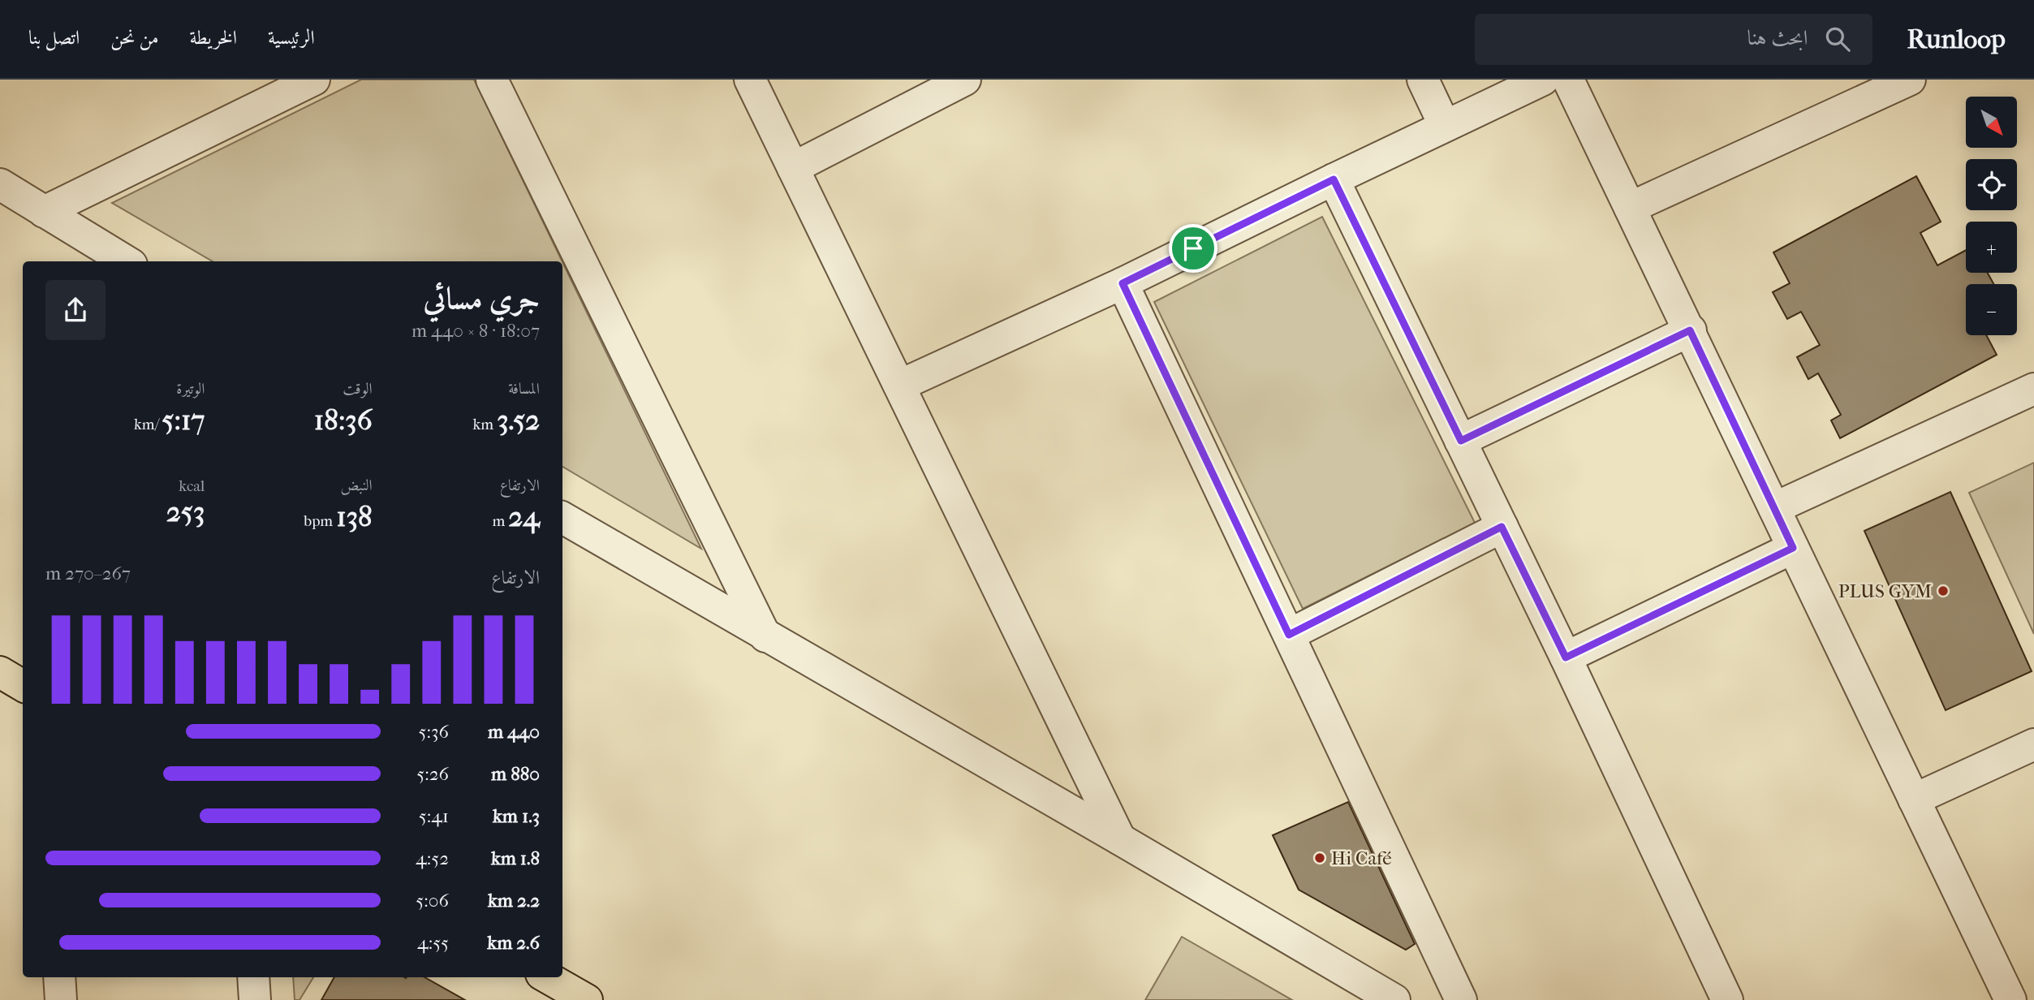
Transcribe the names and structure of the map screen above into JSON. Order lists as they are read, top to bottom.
{
  "places": ["PLUS GYM", "Hi Café"],
  "north": "bottom right",
  "page": {
    "header": "Runloop",
    "search": "ابحث هنا",
    "nav": [
      "الرئيسية",
      "الخريطة",
      "من نحن",
      "اتصل بنا"
    ],
    "map_buttons": ["+", "−"],
    "heading": ["جري مسائي", "18:07 · 8 × 440 m"],
    "stats": [
      ["المسافة", "3.52 km"],
      ["الوقت", "18:36"],
      ["الوتيرة", "5:17 /km"],
      ["الارتفاع", "24 m"],
      ["النبض", "138 bpm"],
      ["kcal", "253"]
    ],
    "chart": ["الارتفاع", "267–270 m"],
    "list": [
      {
        "name": "440 m",
        "note": "5:36"
      },
      {
        "name": "880 m",
        "note": "5:26"
      },
      {
        "name": "1.3 km",
        "note": "5:41"
      },
      {
        "name": "1.8 km",
        "note": "4:52"
      },
      {
        "name": "2.2 km",
        "note": "5:06"
      },
      {
        "name": "2.6 km",
        "note": "4:55"
      }
    ]
  }
}
